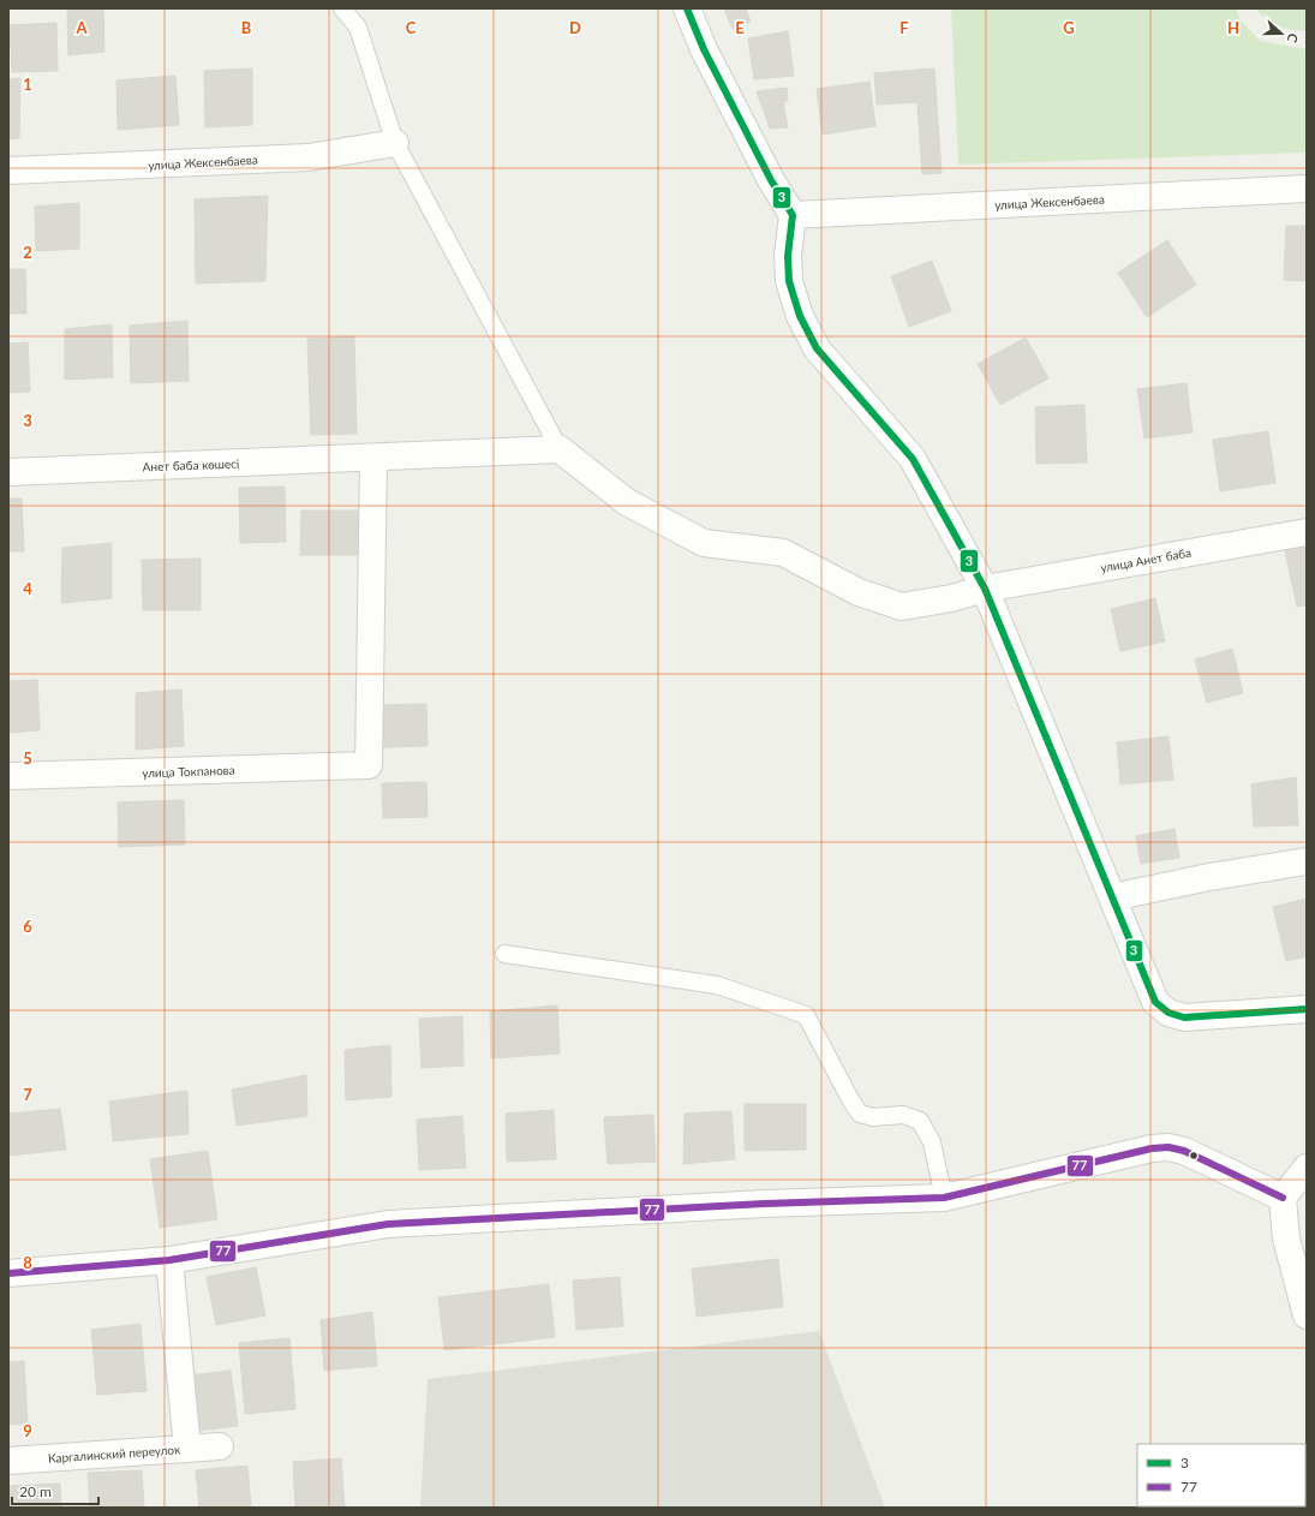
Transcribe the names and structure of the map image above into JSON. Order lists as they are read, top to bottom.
{
  "streets": {
    "street": [
      "улица Жексенбаева",
      "Анет баба көшесі",
      "улица Анет баба",
      "улица Токпанова",
      "Каргалинский переулок"
    ]
  },
  "crossings": [
    ["Анет баба көшесі", "улица Анет баба"],
    ["Анет баба көшесі", "улица Токпанова"]
  ],
  "lines": ["transit line 3", "transit line 77"],
  "legend": ["3", "77"],
  "scale_bar": "20 m",
  "north": "right",
  "grid": {
    "columns": [
      "A",
      "B",
      "C",
      "D",
      "E",
      "F",
      "G",
      "H"
    ],
    "rows": [
      "1",
      "2",
      "3",
      "4",
      "5",
      "6",
      "7",
      "8",
      "9"
    ]
  }
}
